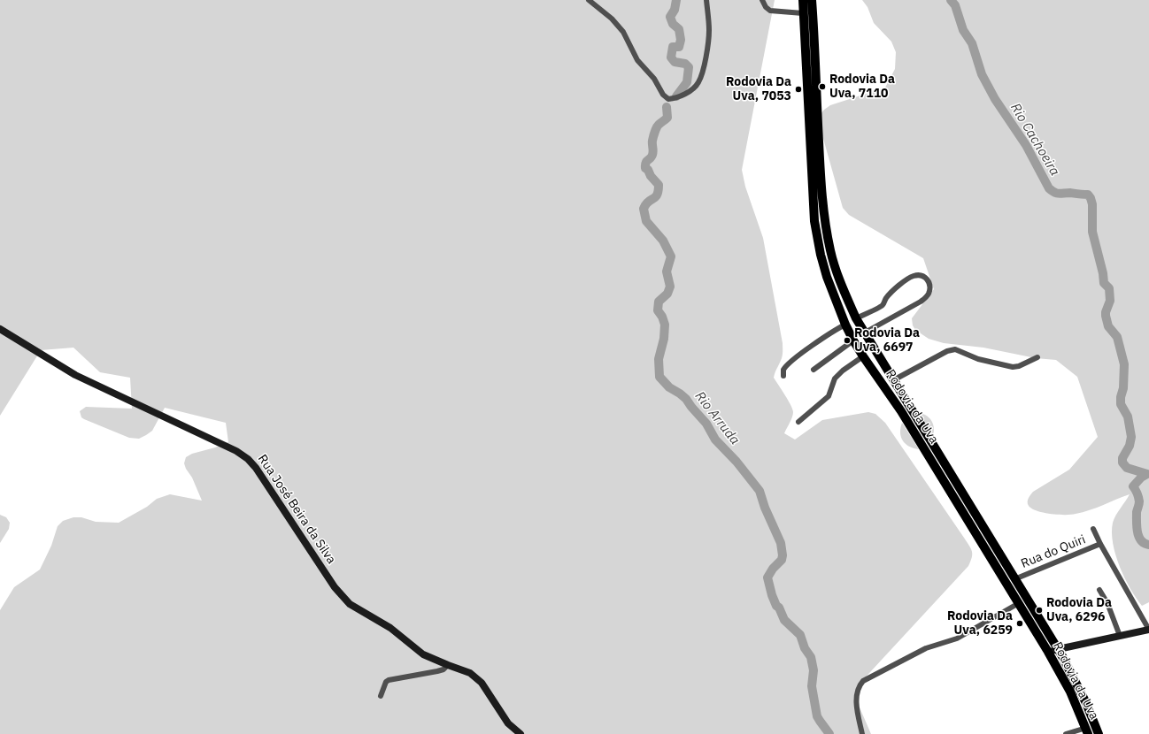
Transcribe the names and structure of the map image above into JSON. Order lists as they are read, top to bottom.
{
  "streets": {
    "main road": ["Rodovia da Uva"],
    "street": ["Rua José Beira da Silva", "Rua do Quiri"]
  },
  "crossings": [
    ["Rodovia da Uva", "Rua do Quiri"]
  ],
  "water": ["Rio Cachoeira", "Rio Arruda"],
  "places": [
    "Rodovia Da Uva, 7110",
    "Rodovia Da Uva, 7053",
    "Rodovia Da Uva, 6697",
    "Rodovia Da Uva, 6296",
    "Rodovia Da Uva, 6259"
  ]
}
